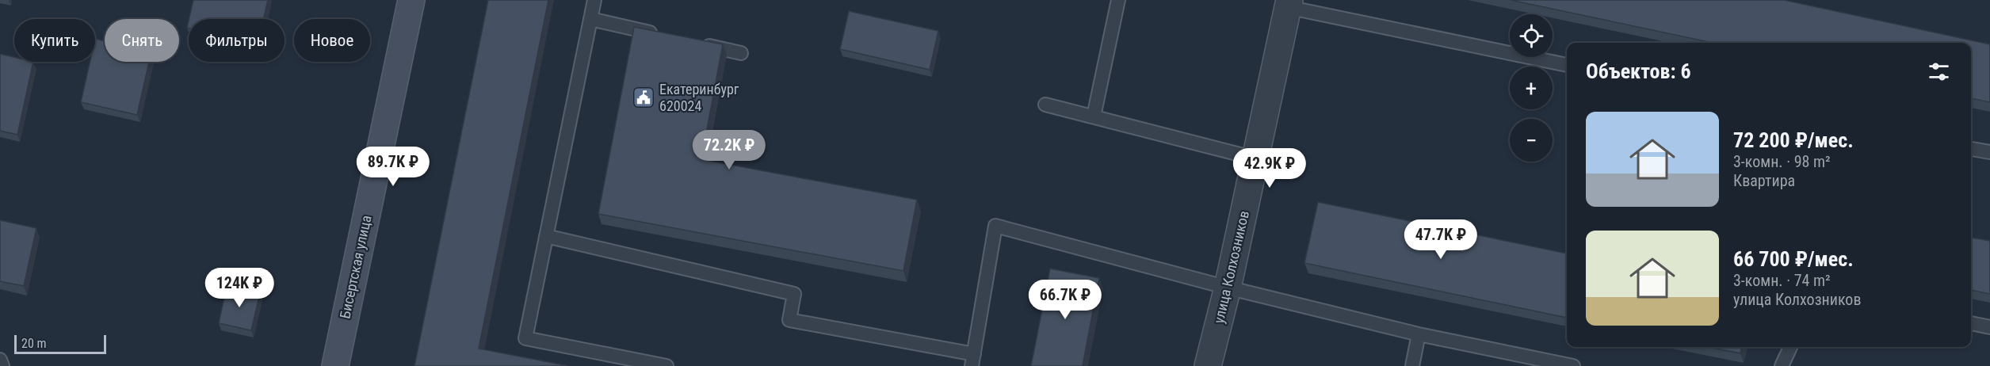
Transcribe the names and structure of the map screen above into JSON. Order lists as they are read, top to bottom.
{
  "streets": {
    "main road": ["Бисертская улица"],
    "street": ["улица Колхозников"]
  },
  "places": {
    "public building": ["Екатеринбург 620024"]
  },
  "scale_bar": "20 m",
  "page": {
    "map_buttons": ["+", "−"],
    "chip": [
      "Купить",
      "Снять",
      "Фильтры",
      "Новое"
    ],
    "heading": "Объектов: 6",
    "list": [
      {
        "name": "72 200 ₽/мес.",
        "note": "3-комн. · 98 m² · Квартира"
      },
      {
        "name": "66 700 ₽/мес.",
        "note": "3-комн. · 74 m² · улица Колхозников"
      }
    ],
    "price": [
      "72.2K ₽",
      "89.7K ₽",
      "42.9K ₽",
      "47.7K ₽",
      "124K ₽",
      "66.7K ₽"
    ],
    "scale": "20 m"
  }
}
